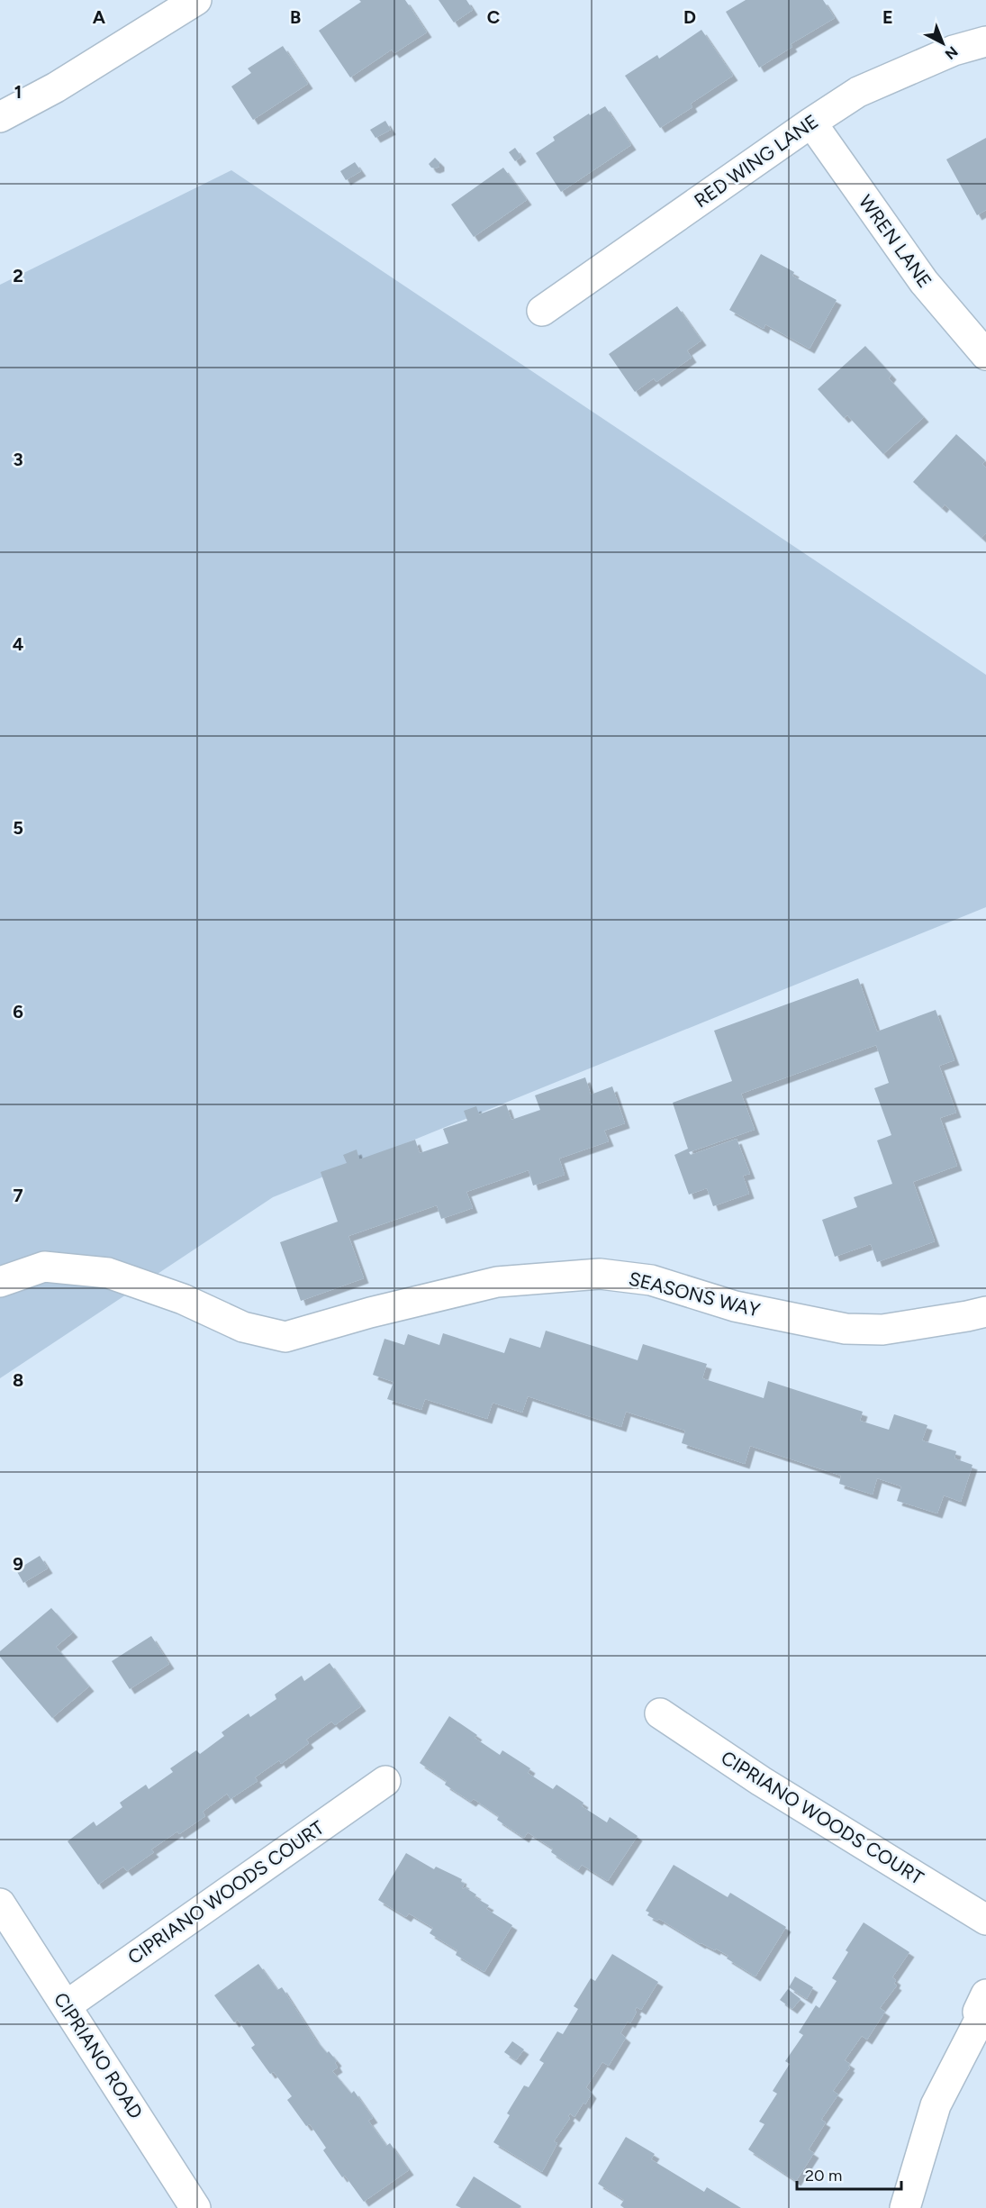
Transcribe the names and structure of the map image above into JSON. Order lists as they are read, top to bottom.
{
  "streets": {
    "street": [
      "RED WING LANE",
      "WREN LANE",
      "SEASONS WAY",
      "CIPRIANO WOODS COURT",
      "CIPRIANO ROAD"
    ]
  },
  "crossings": [
    ["RED WING LANE", "WREN LANE"],
    ["CIPRIANO WOODS COURT", "CIPRIANO ROAD"]
  ],
  "scale_bar": "20 m",
  "north": "bottom right",
  "grid": {
    "columns": [
      "A",
      "B",
      "C",
      "D",
      "E"
    ],
    "rows": [
      "1",
      "2",
      "3",
      "4",
      "5",
      "6",
      "7",
      "8",
      "9"
    ]
  }
}
